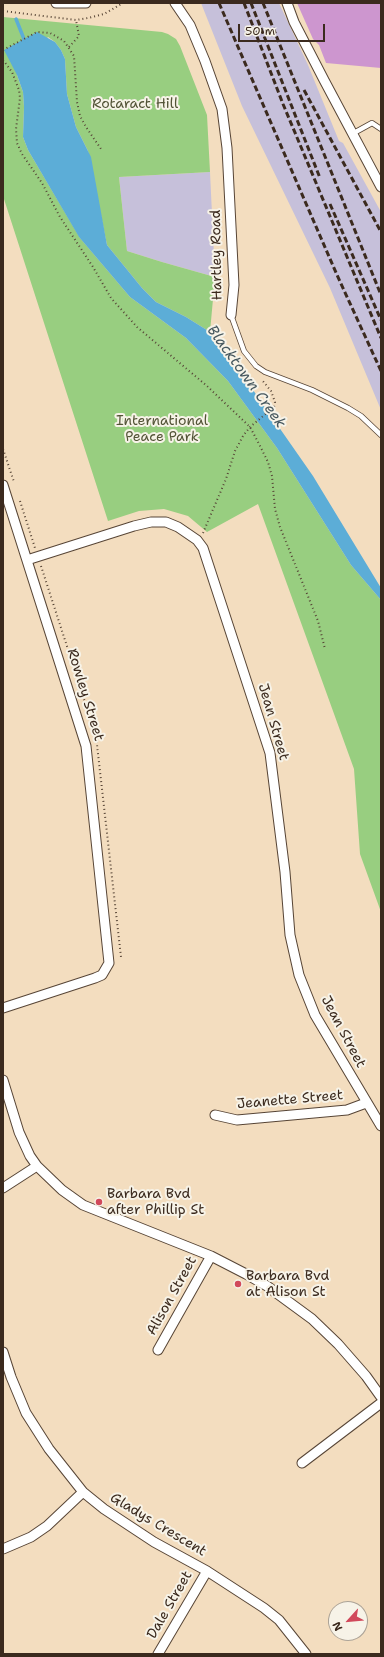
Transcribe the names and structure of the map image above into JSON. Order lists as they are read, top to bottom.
{
  "streets": {
    "street": [
      "Hartley Road",
      "Rowley Street",
      "Jean Street",
      "Jeanette Street",
      "Alison Street",
      "Gladys Crescent",
      "Dale Street"
    ]
  },
  "crossings": [
    ["Rowley Street", "Jean Street"],
    ["Jean Street", "Jeanette Street"],
    ["Gladys Crescent", "Dale Street"]
  ],
  "water": ["Blacktown Creek"],
  "parks": ["Rotaract Hill", "International Peace Park"],
  "places": ["Barbara Bvd after Phillip St", "Barbara Bvd at Alison St"],
  "scale_bar": "50 m",
  "north": "bottom left"
}
